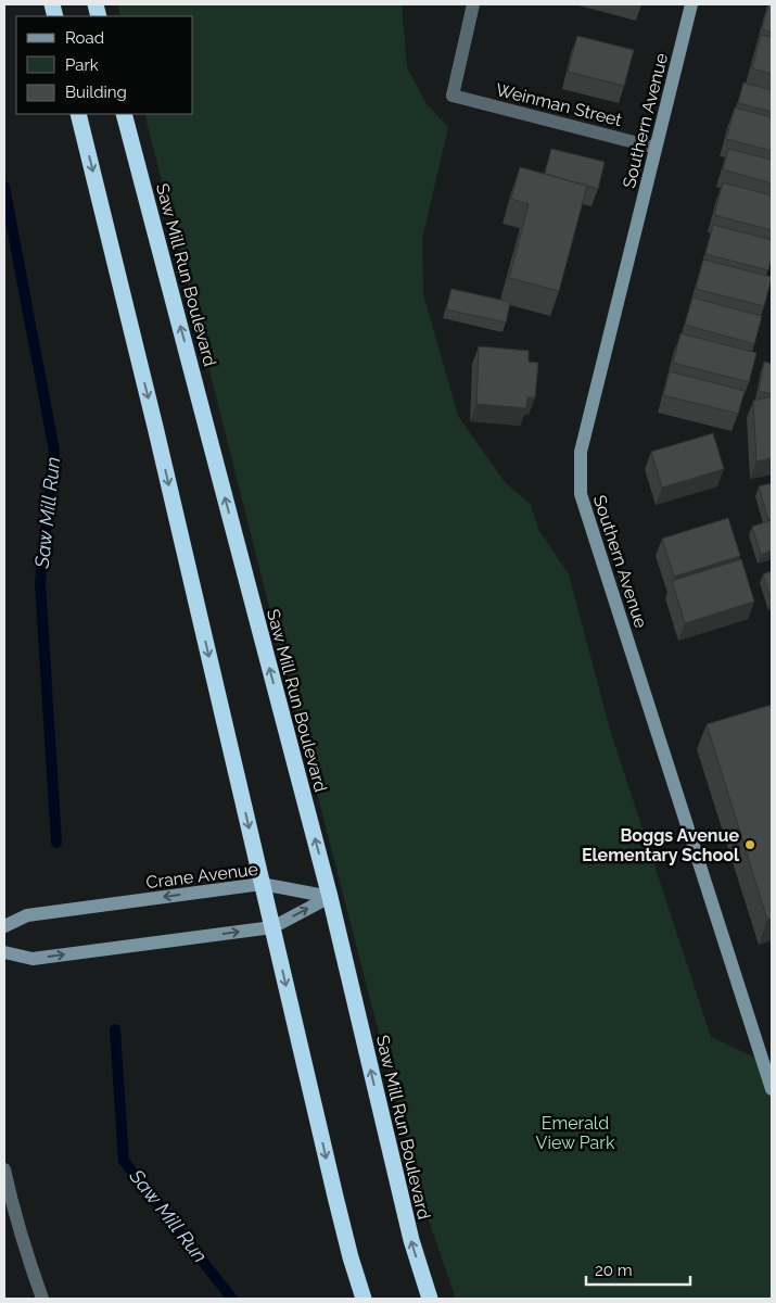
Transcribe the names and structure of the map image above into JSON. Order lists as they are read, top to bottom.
{
  "streets": {
    "highway": ["Saw Mill Run Boulevard"],
    "street": ["Weinman Street", "Southern Avenue", "Crane Avenue"]
  },
  "crossings": [
    ["Weinman Street", "Southern Avenue"],
    ["Saw Mill Run Boulevard", "Crane Avenue"]
  ],
  "water": ["Saw Mill Run"],
  "parks": ["Emerald View Park"],
  "places": ["Boggs Avenue Elementary School"],
  "legend": ["Road", "Park", "Building"],
  "scale_bar": "20 m"
}
